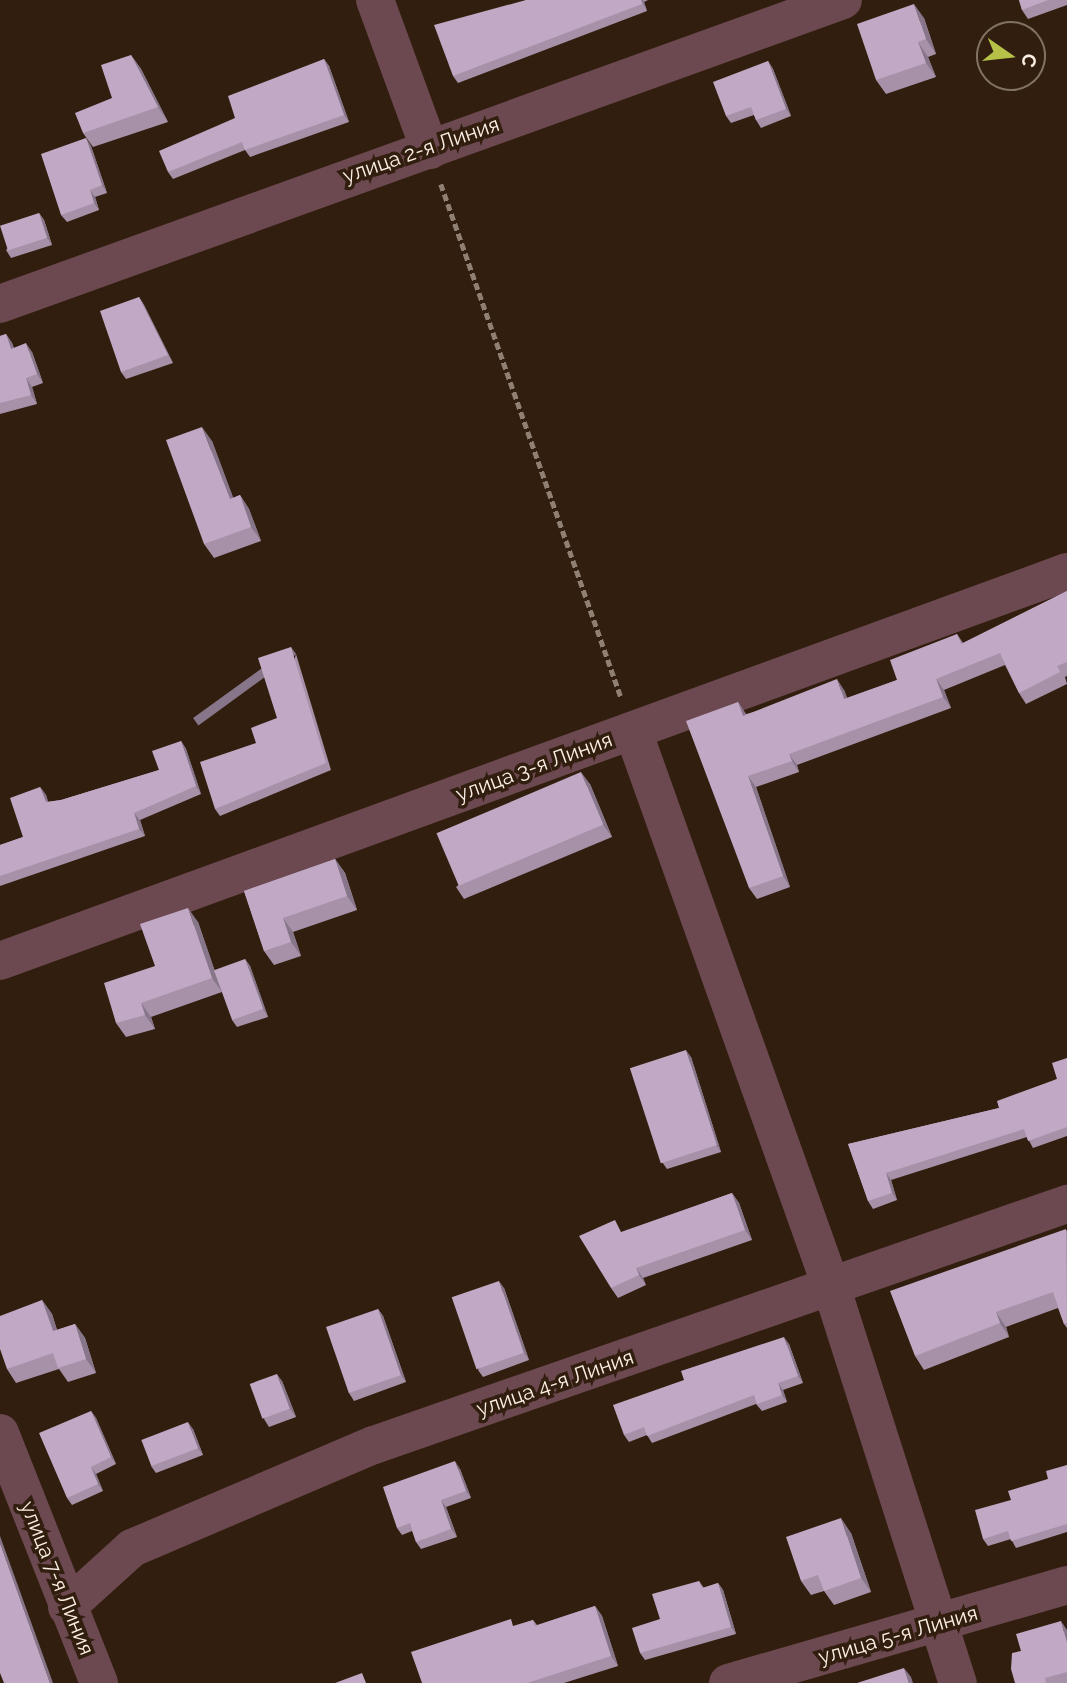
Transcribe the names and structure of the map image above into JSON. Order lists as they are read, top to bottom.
{
  "streets": {
    "street": [
      "улица 2-я Линия",
      "улица 3-я Линия",
      "улица 4-я Линия",
      "улица 7-я Линия",
      "улица 5-я Линия"
    ]
  },
  "crossings": [
    ["улица 4-я Линия", "улица 7-я Линия"]
  ],
  "north": "right"
}
